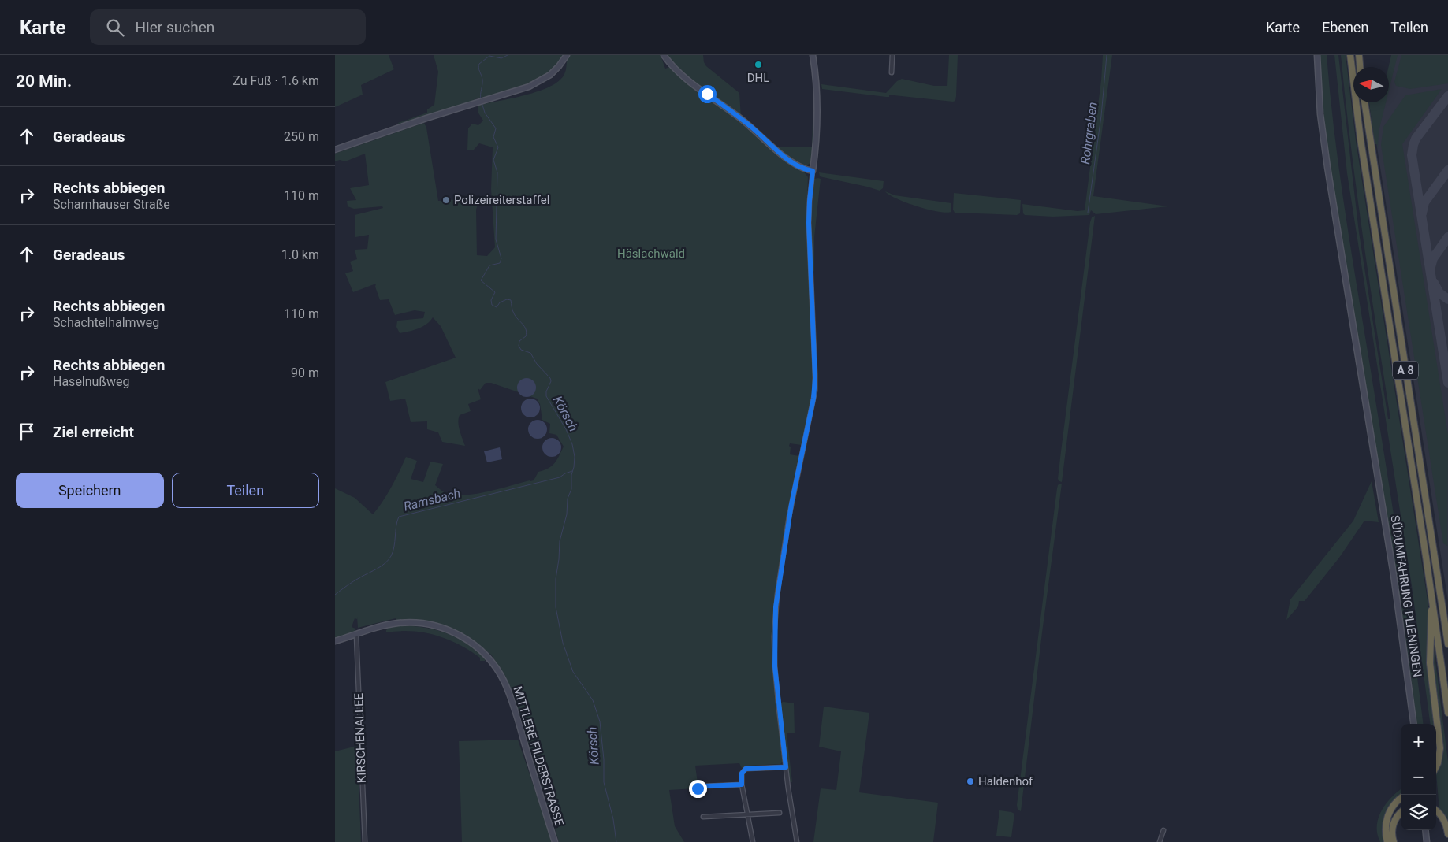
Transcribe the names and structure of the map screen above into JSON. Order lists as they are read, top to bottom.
{
  "streets": {
    "highway": ["A 8"],
    "main road": ["SÜDUMFAHRUNG PLIENINGEN", "MITTLERE FILDERSTRASSE"],
    "street": ["KIRSCHENALLEE"]
  },
  "crossings": [
    ["KIRSCHENALLEE", "MITTLERE FILDERSTRASSE"]
  ],
  "water": ["Rohrgraben", "Körsch", "Ramsbach"],
  "parks": ["Häslachwald"],
  "places": ["DHL", "Polizeireiterstaffel", "Haldenhof"],
  "north": "left",
  "page": {
    "header": "Karte",
    "search": "Hier suchen",
    "nav": ["Karte", "Ebenen", "Teilen"],
    "heading": ["20 Min.", "Zu Fuß · 1.6 km"],
    "list": [
      ["Geradeaus", "250 m"],
      ["Rechts abbiegen", "Scharnhauser Straße", "110 m"],
      ["Geradeaus", "1.0 km"],
      ["Rechts abbiegen", "Schachtelhalmweg", "110 m"],
      ["Rechts abbiegen", "Haselnußweg", "90 m"],
      "Ziel erreicht"
    ],
    "buttons": ["Speichern", "Teilen"],
    "map_buttons": ["+", "−"]
  }
}
